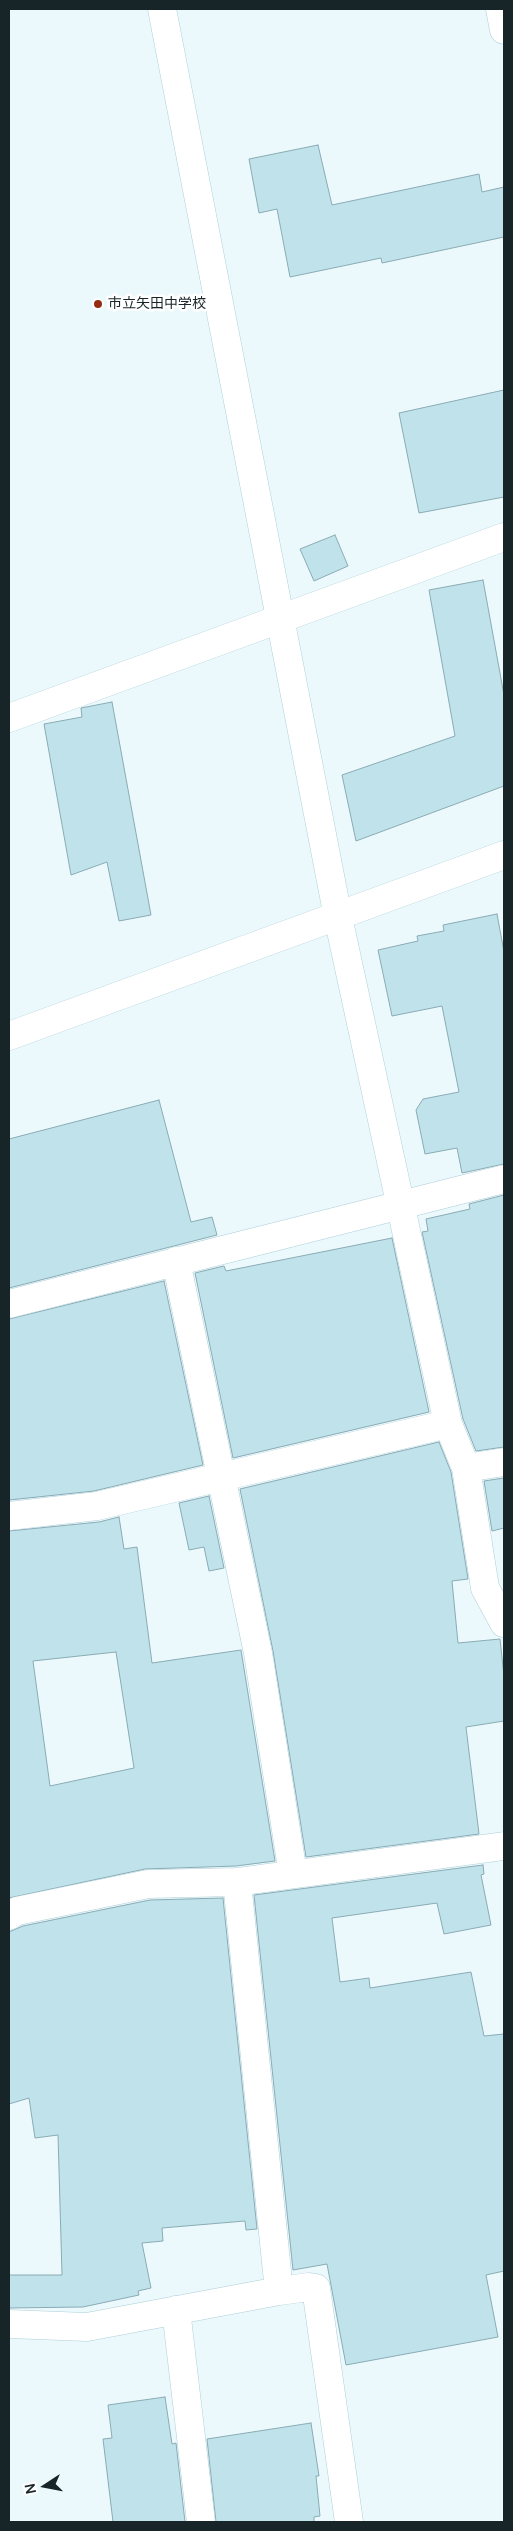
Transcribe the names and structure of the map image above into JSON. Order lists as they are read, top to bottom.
{
  "places": ["市立矢田中学校"],
  "north": "left"
}
